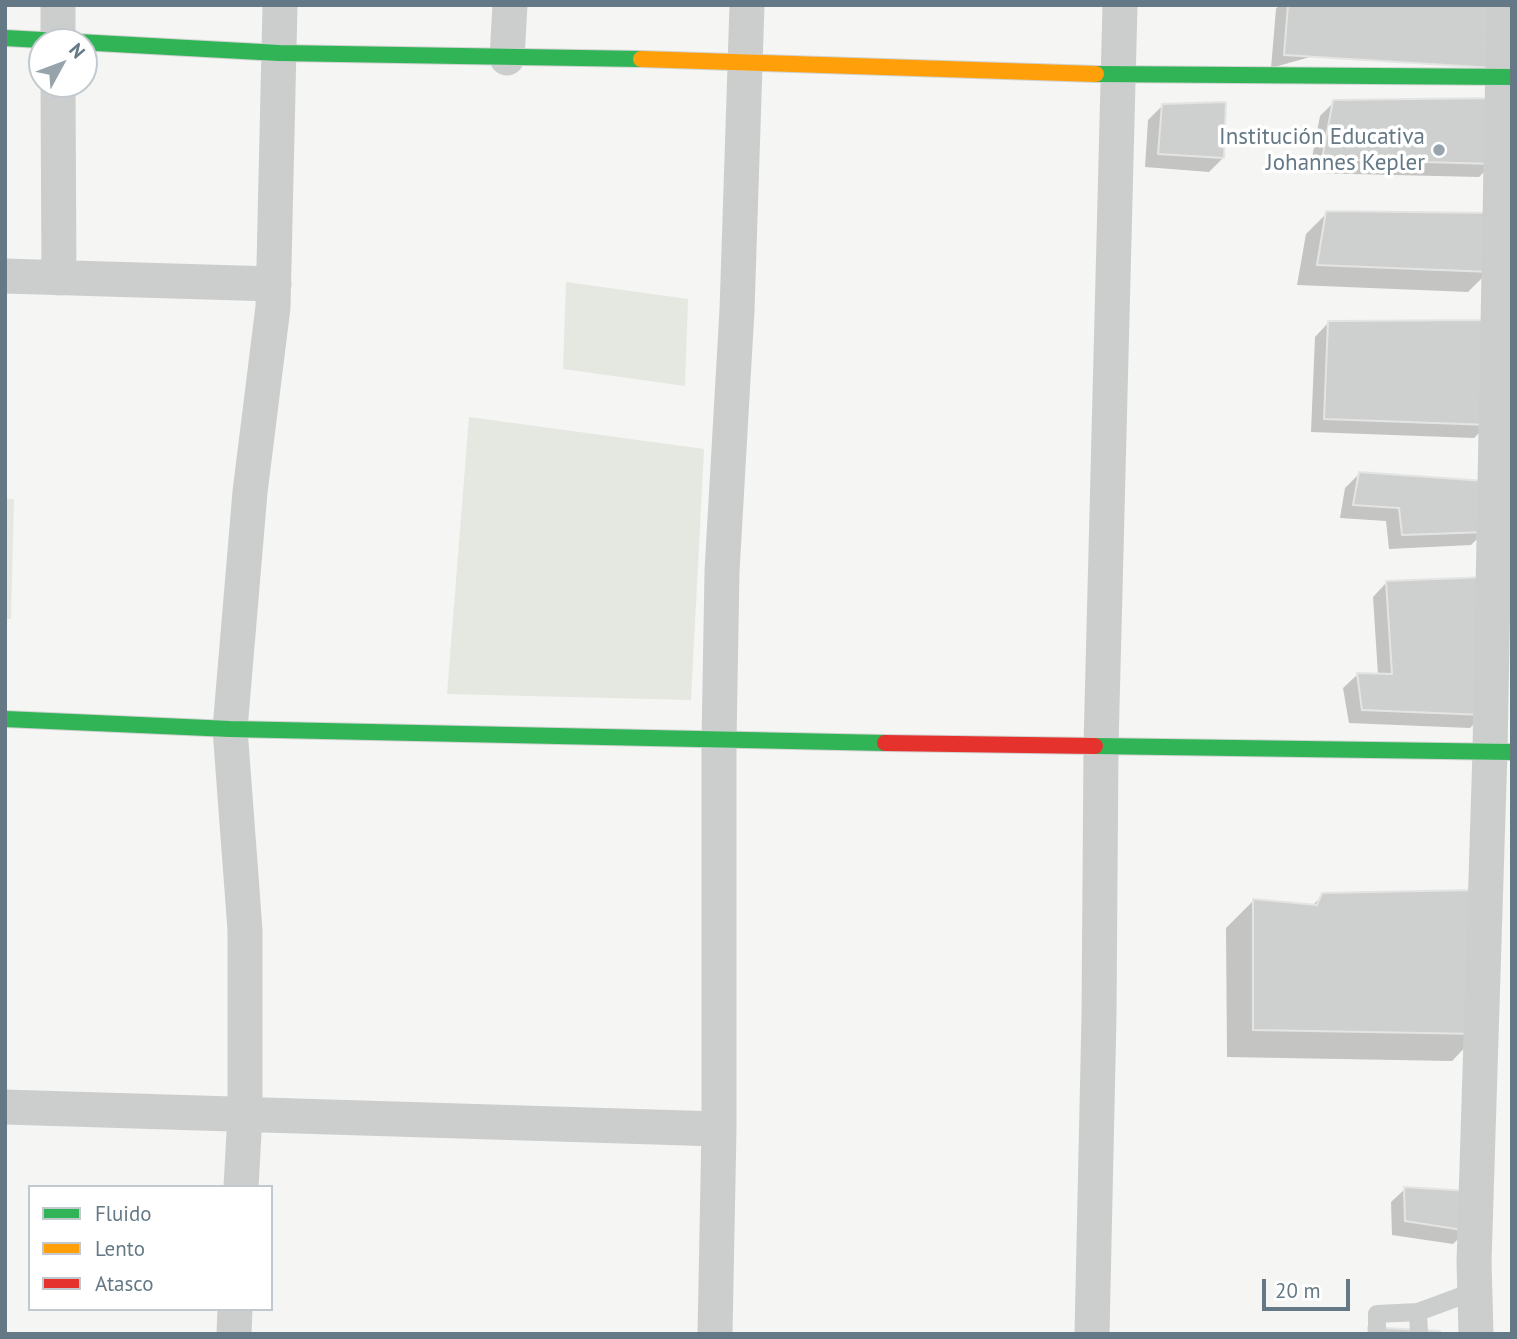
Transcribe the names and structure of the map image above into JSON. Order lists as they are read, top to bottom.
{
  "places": ["Institución Educativa Johannes Kepler"],
  "legend": ["Fluido", "Lento", "Atasco"],
  "scale_bar": "20 m",
  "north": "top right"
}
